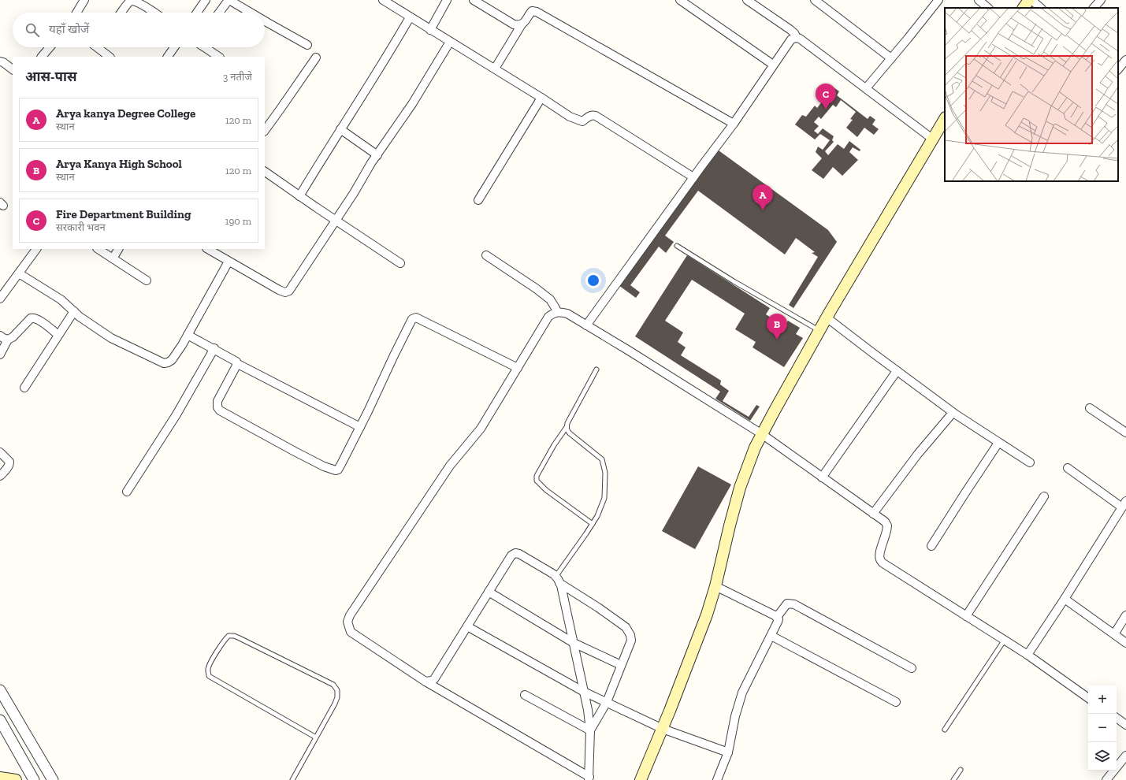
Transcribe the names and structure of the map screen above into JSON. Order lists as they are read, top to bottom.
{
  "page": {
    "search": "यहाँ खोजें",
    "heading": ["आस-पास", "3 नतीजे"],
    "pins": ["C", "A", "B"],
    "list": [
      {
        "mark": "A",
        "name": "Arya kanya Degree College",
        "note": "स्थान",
        "value": "120 m"
      },
      {
        "mark": "B",
        "name": "Arya Kanya High School",
        "note": "स्थान",
        "value": "120 m"
      },
      {
        "mark": "C",
        "name": "Fire Department Building",
        "note": "सरकारी भवन",
        "value": "190 m"
      }
    ],
    "map_buttons": ["+", "−"]
  }
}
